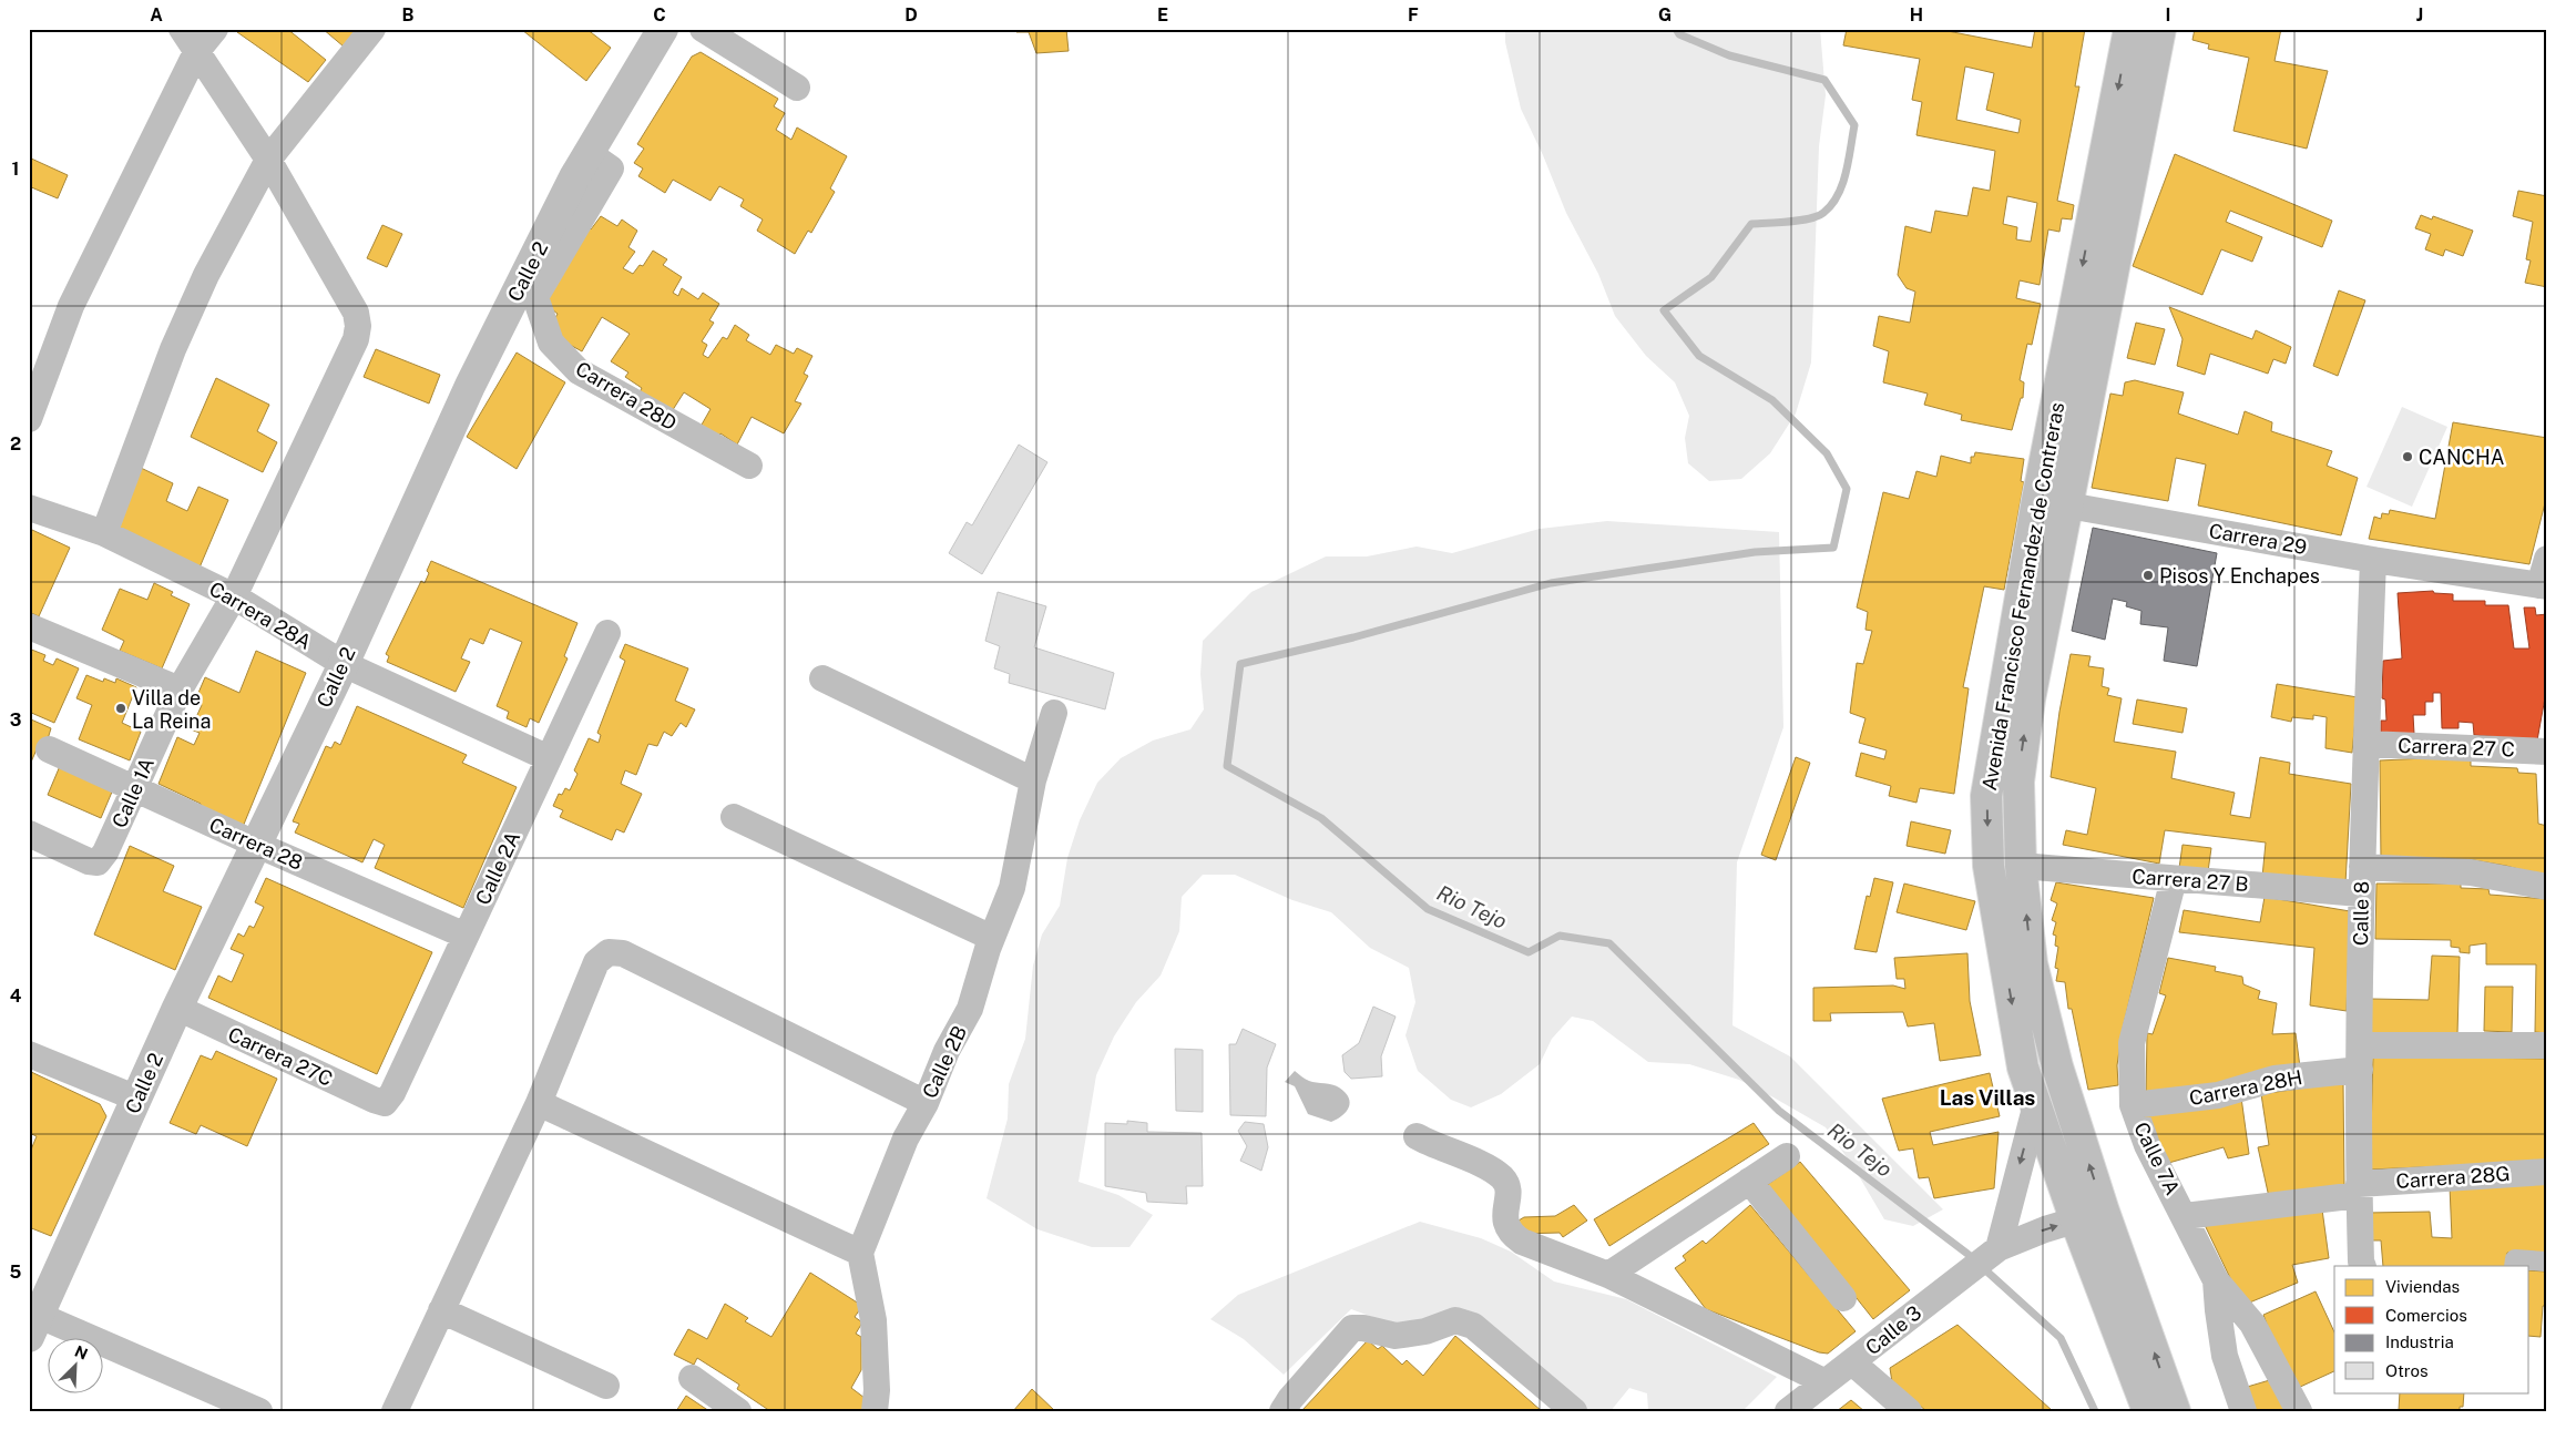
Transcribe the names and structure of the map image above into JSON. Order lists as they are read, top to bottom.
{
  "streets": {
    "main road": ["Calle 2", "Avenida Francisco Fernandez de Contreras"],
    "street": [
      "Carrera 28D",
      "Carrera 29",
      "Carrera 28A",
      "Carrera 27 C",
      "Calle 1A",
      "Carrera 28",
      "Calle 2A",
      "Carrera 27 B",
      "Calle 8",
      "Carrera 27C",
      "Calle 2B",
      "Carrera 28H",
      "Calle 7A",
      "Carrera 28G",
      "Calle 3"
    ]
  },
  "crossings": [
    ["Calle 2", "Carrera 28D"],
    ["Calle 2", "Carrera 28A"],
    ["Calle 2", "Carrera 28"],
    ["Calle 2", "Carrera 27C"],
    ["Carrera 29", "Avenida Francisco Fernandez de Contreras"],
    ["Carrera 29", "Calle 8"],
    ["Avenida Francisco Fernandez de Contreras", "Carrera 27 B"],
    ["Avenida Francisco Fernandez de Contreras", "Calle 3"],
    ["Carrera 28A", "Calle 1A"],
    ["Carrera 28A", "Calle 2A"],
    ["Carrera 27 C", "Calle 8"],
    ["Calle 1A", "Carrera 28"],
    ["Carrera 28", "Calle 2A"],
    ["Calle 2A", "Carrera 27C"],
    ["Carrera 27 B", "Calle 8"],
    ["Carrera 27 B", "Calle 7A"],
    ["Calle 8", "Carrera 28H"],
    ["Calle 8", "Carrera 28G"],
    ["Carrera 28H", "Calle 7A"],
    ["Calle 7A", "Carrera 28G"]
  ],
  "districts": ["Las Villas"],
  "water": ["Rio Tejo"],
  "places": ["CANCHA", "Pisos Y Enchapes", "Villa de La Reina"],
  "legend": [
    "Viviendas",
    "Comercios",
    "Industria",
    "Otros"
  ],
  "north": "top right",
  "grid": {
    "columns": [
      "A",
      "B",
      "C",
      "D",
      "E",
      "F",
      "G",
      "H",
      "I",
      "J"
    ],
    "rows": [
      "1",
      "2",
      "3",
      "4",
      "5"
    ]
  }
}
